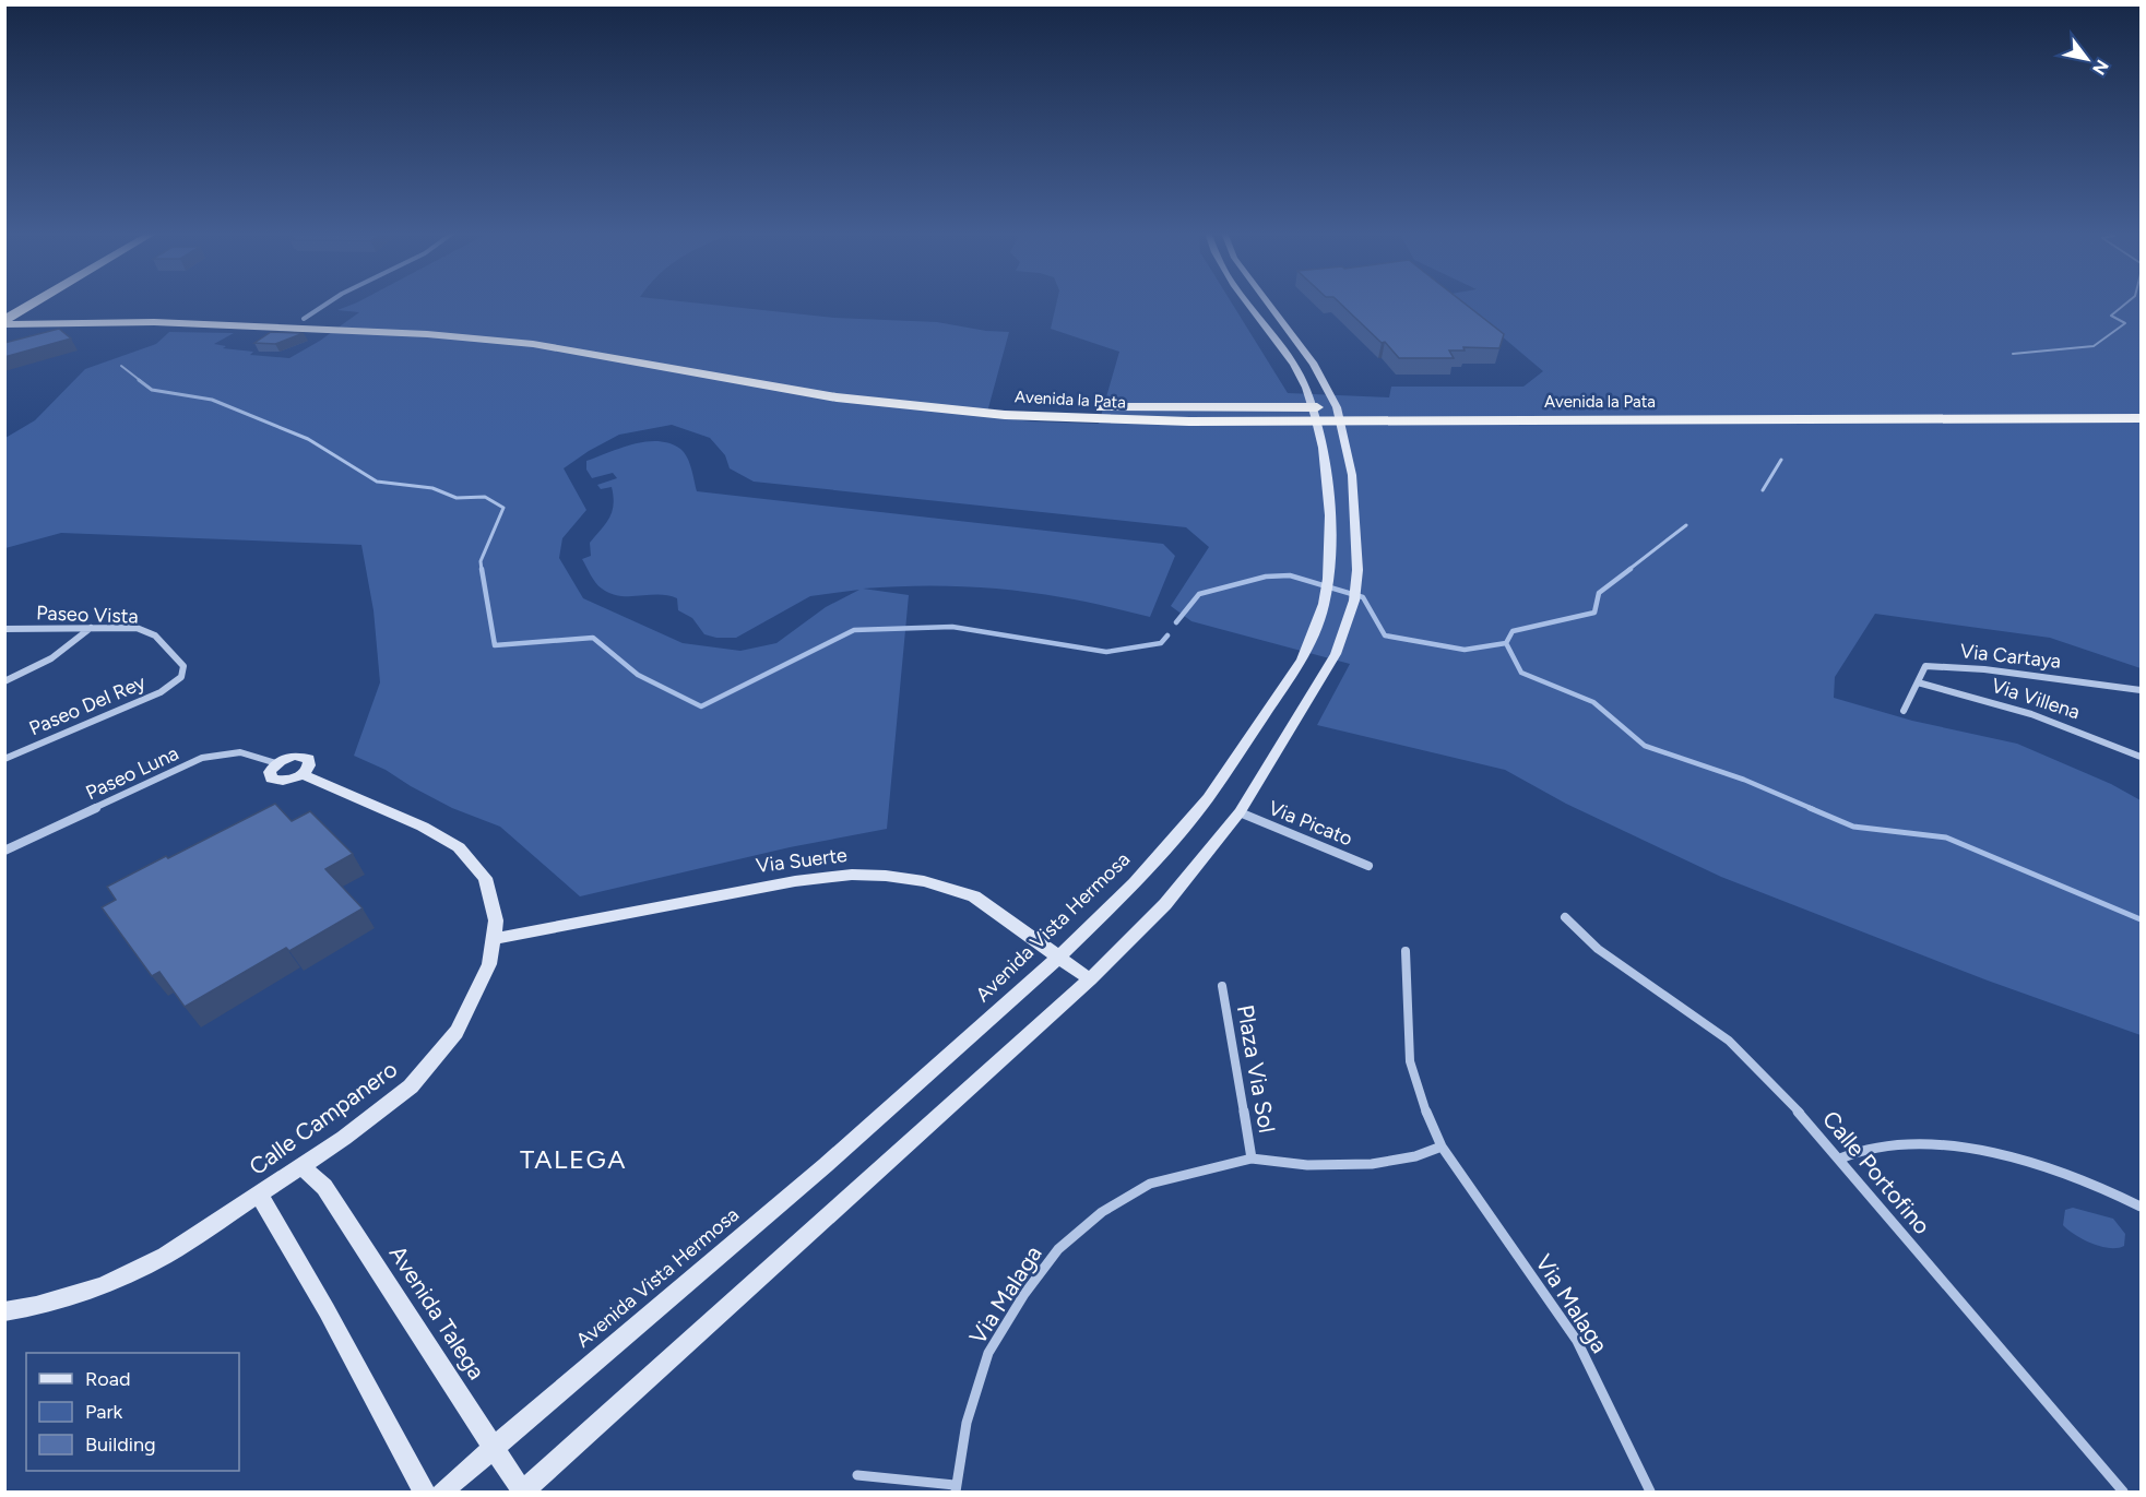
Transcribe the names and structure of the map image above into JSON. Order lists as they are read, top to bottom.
{
  "streets": {
    "highway": ["Avenida la Pata"],
    "main road": [
      "Via Suerte",
      "Avenida Vista Hermosa",
      "Calle Campanero",
      "Avenida Talega"
    ],
    "street": [
      "Paseo Vista",
      "Via Cartaya",
      "Via Villena",
      "Paseo Del Rey",
      "Paseo Luna",
      "Via Picato",
      "Plaza Via Sol",
      "Calle Portofino",
      "Via Malaga"
    ]
  },
  "crossings": [
    ["Avenida la Pata", "Avenida Vista Hermosa"],
    ["Paseo Vista", "Paseo Del Rey"],
    ["Via Cartaya", "Via Villena"],
    ["Via Suerte", "Avenida Vista Hermosa"],
    ["Via Suerte", "Calle Campanero"],
    ["Avenida Vista Hermosa", "Avenida Talega"],
    ["Plaza Via Sol", "Via Malaga"],
    ["Calle Campanero", "Avenida Talega"]
  ],
  "districts": ["TALEGA"],
  "legend": ["Road", "Park", "Building"],
  "north": "bottom right"
}
